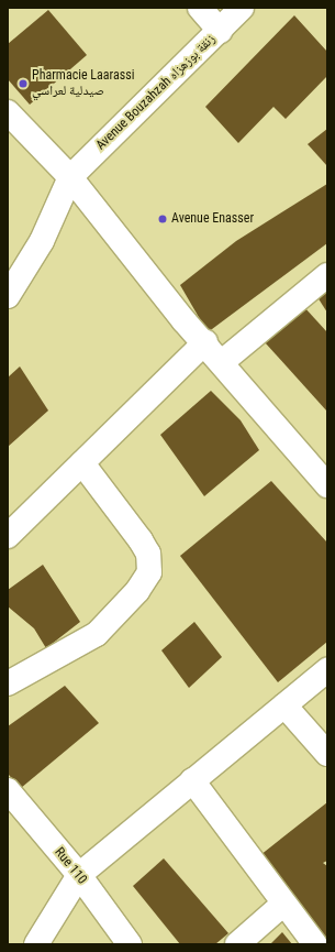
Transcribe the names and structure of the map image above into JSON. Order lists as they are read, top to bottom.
{
  "streets": {
    "street": ["Avenue Bouzahzah زنقة بوزهزاه", "Rue 110"]
  },
  "places": ["Pharmacie Laarassi صيدلية لعراسي", "Avenue Enasser"]
}
